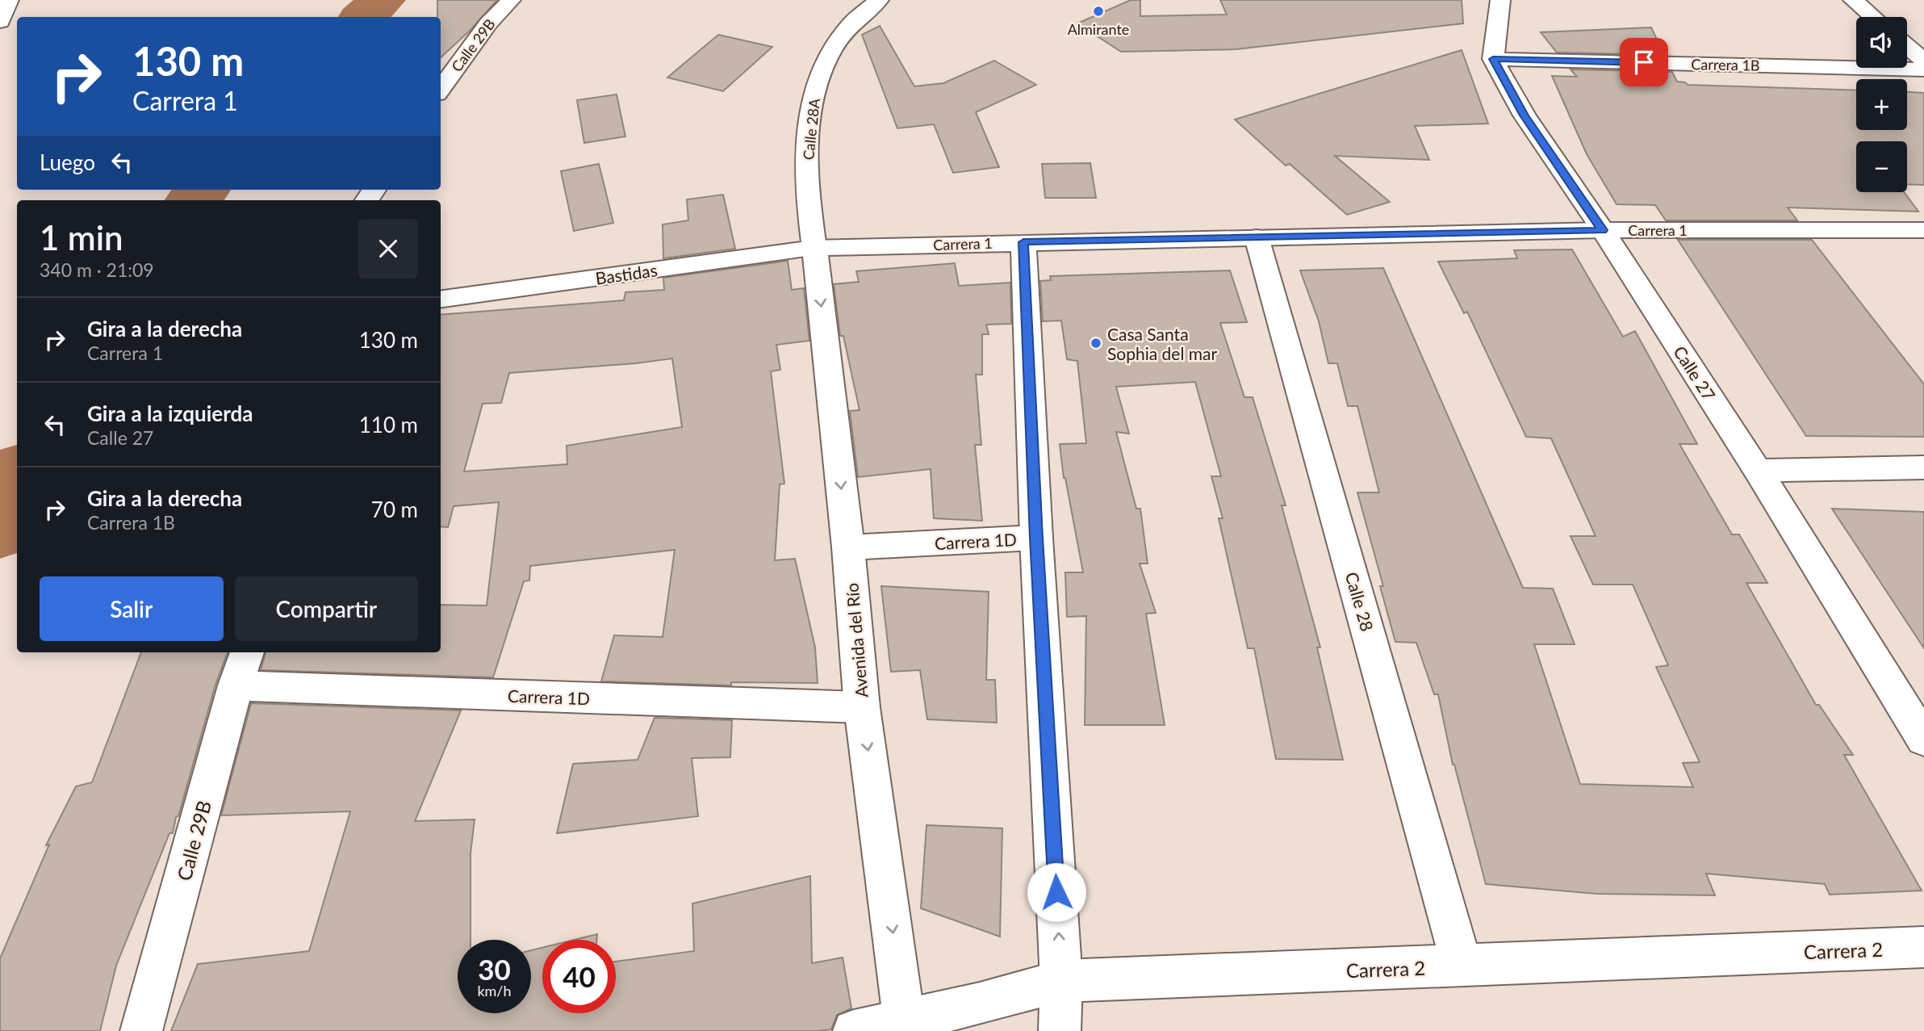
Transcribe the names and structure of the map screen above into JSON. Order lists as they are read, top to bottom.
{
  "streets": {
    "street": [
      "Calle 29B",
      "Carrera 1B",
      "Calle 28A",
      "Carrera 1",
      "Bastidas",
      "Calle 27",
      "Carrera 1D",
      "Calle 28",
      "Avenida del Río",
      "Carrera 2"
    ]
  },
  "crossings": [
    ["Calle 29B", "Carrera 1D"],
    ["Carrera 1B", "Calle 27"],
    ["Calle 28A", "Carrera 1"],
    ["Calle 28A", "Bastidas"],
    ["Calle 28A", "Avenida del Río"],
    ["Carrera 1", "Bastidas"],
    ["Carrera 1", "Calle 27"],
    ["Carrera 1", "Calle 28"],
    ["Carrera 1", "Avenida del Río"],
    ["Bastidas", "Avenida del Río"],
    ["Carrera 1D", "Avenida del Río"],
    ["Calle 28", "Carrera 2"],
    ["Avenida del Río", "Carrera 2"]
  ],
  "places": ["Almirante", "Casa Santa Sophia del mar"],
  "page": {
    "map_buttons": ["+", "−"],
    "turn": ["130 m", "Carrera 1"],
    "then": "Luego",
    "heading": ["1 min", "340 m · 21:09"],
    "list": [
      {
        "name": "Gira a la derecha",
        "note": "Carrera 1",
        "value": "130 m"
      },
      {
        "name": "Gira a la izquierda",
        "note": "Calle 27",
        "value": "110 m"
      },
      {
        "name": "Gira a la derecha",
        "note": "Carrera 1B",
        "value": "70 m"
      }
    ],
    "buttons": ["Salir", "Compartir"],
    "speed": "30 km/h",
    "limit": "40"
  }
}
